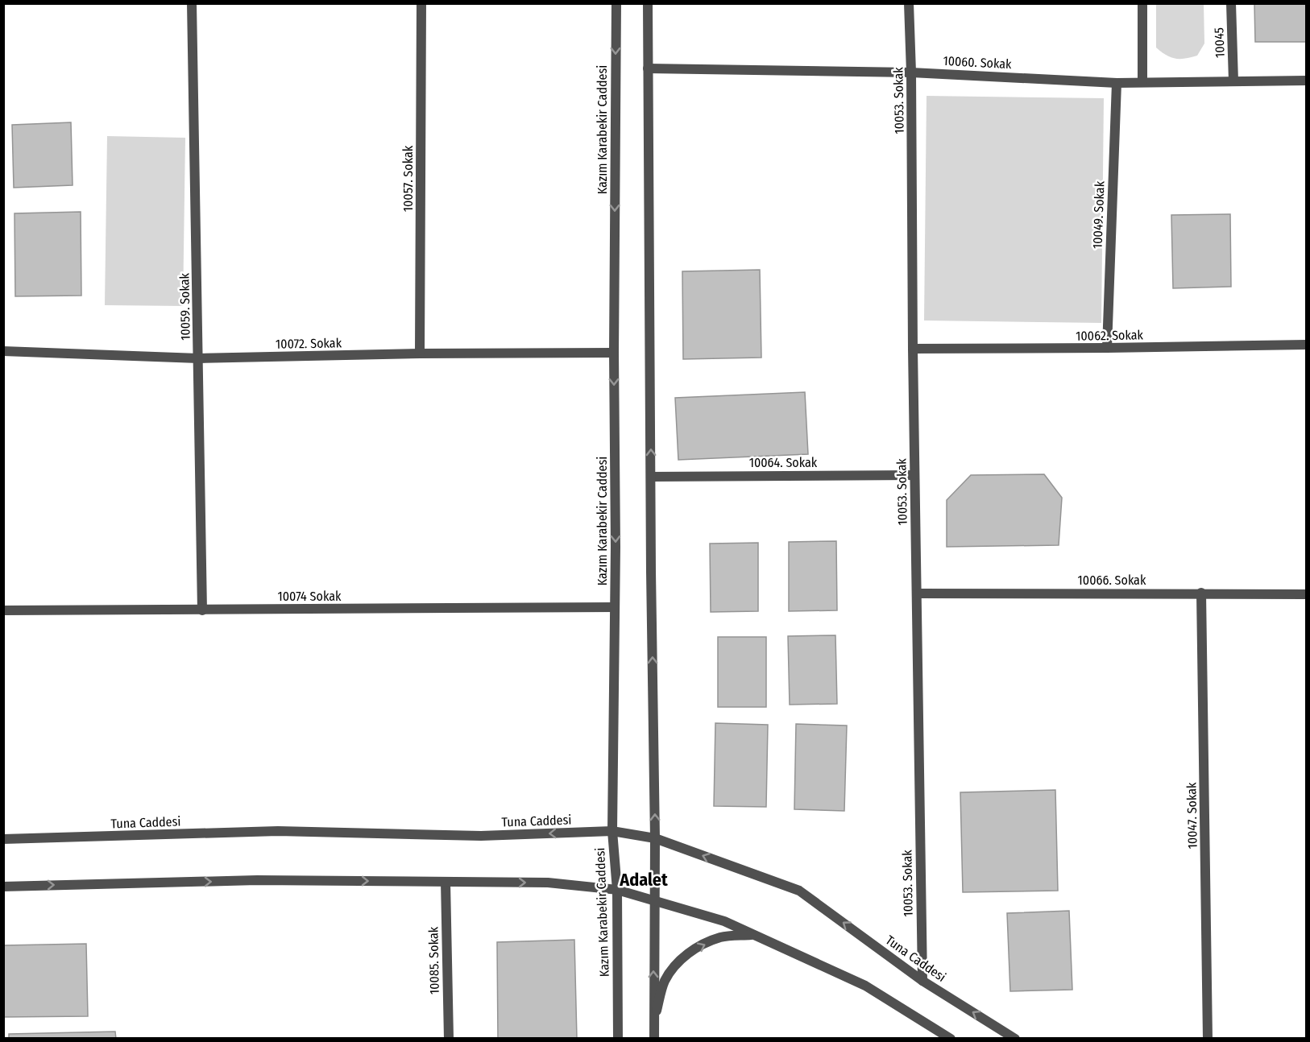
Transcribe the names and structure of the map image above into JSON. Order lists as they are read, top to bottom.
{
  "streets": {
    "street": [
      "10045",
      "10060. Sokak",
      "10053. Sokak",
      "Kazım Karabekir Caddesi",
      "10057. Sokak",
      "10049. Sokak",
      "10059. Sokak",
      "10062. Sokak",
      "10072. Sokak",
      "10064. Sokak",
      "10066. Sokak",
      "10074 Sokak",
      "10047. Sokak",
      "Tuna Caddesi",
      "10085. Sokak"
    ]
  },
  "crossings": [
    ["10045", "10060. Sokak"],
    ["10060. Sokak", "10053. Sokak"],
    ["10060. Sokak", "10049. Sokak"],
    ["10053. Sokak", "10062. Sokak"],
    ["10053. Sokak", "10064. Sokak"],
    ["10053. Sokak", "10066. Sokak"],
    ["10053. Sokak", "Tuna Caddesi"],
    ["Kazım Karabekir Caddesi", "10072. Sokak"],
    ["Kazım Karabekir Caddesi", "10074 Sokak"],
    ["Kazım Karabekir Caddesi", "Tuna Caddesi"],
    ["10057. Sokak", "10072. Sokak"],
    ["10049. Sokak", "10062. Sokak"],
    ["10059. Sokak", "10072. Sokak"],
    ["10059. Sokak", "10074 Sokak"],
    ["10066. Sokak", "10047. Sokak"]
  ],
  "districts": ["Adalet"]
}
